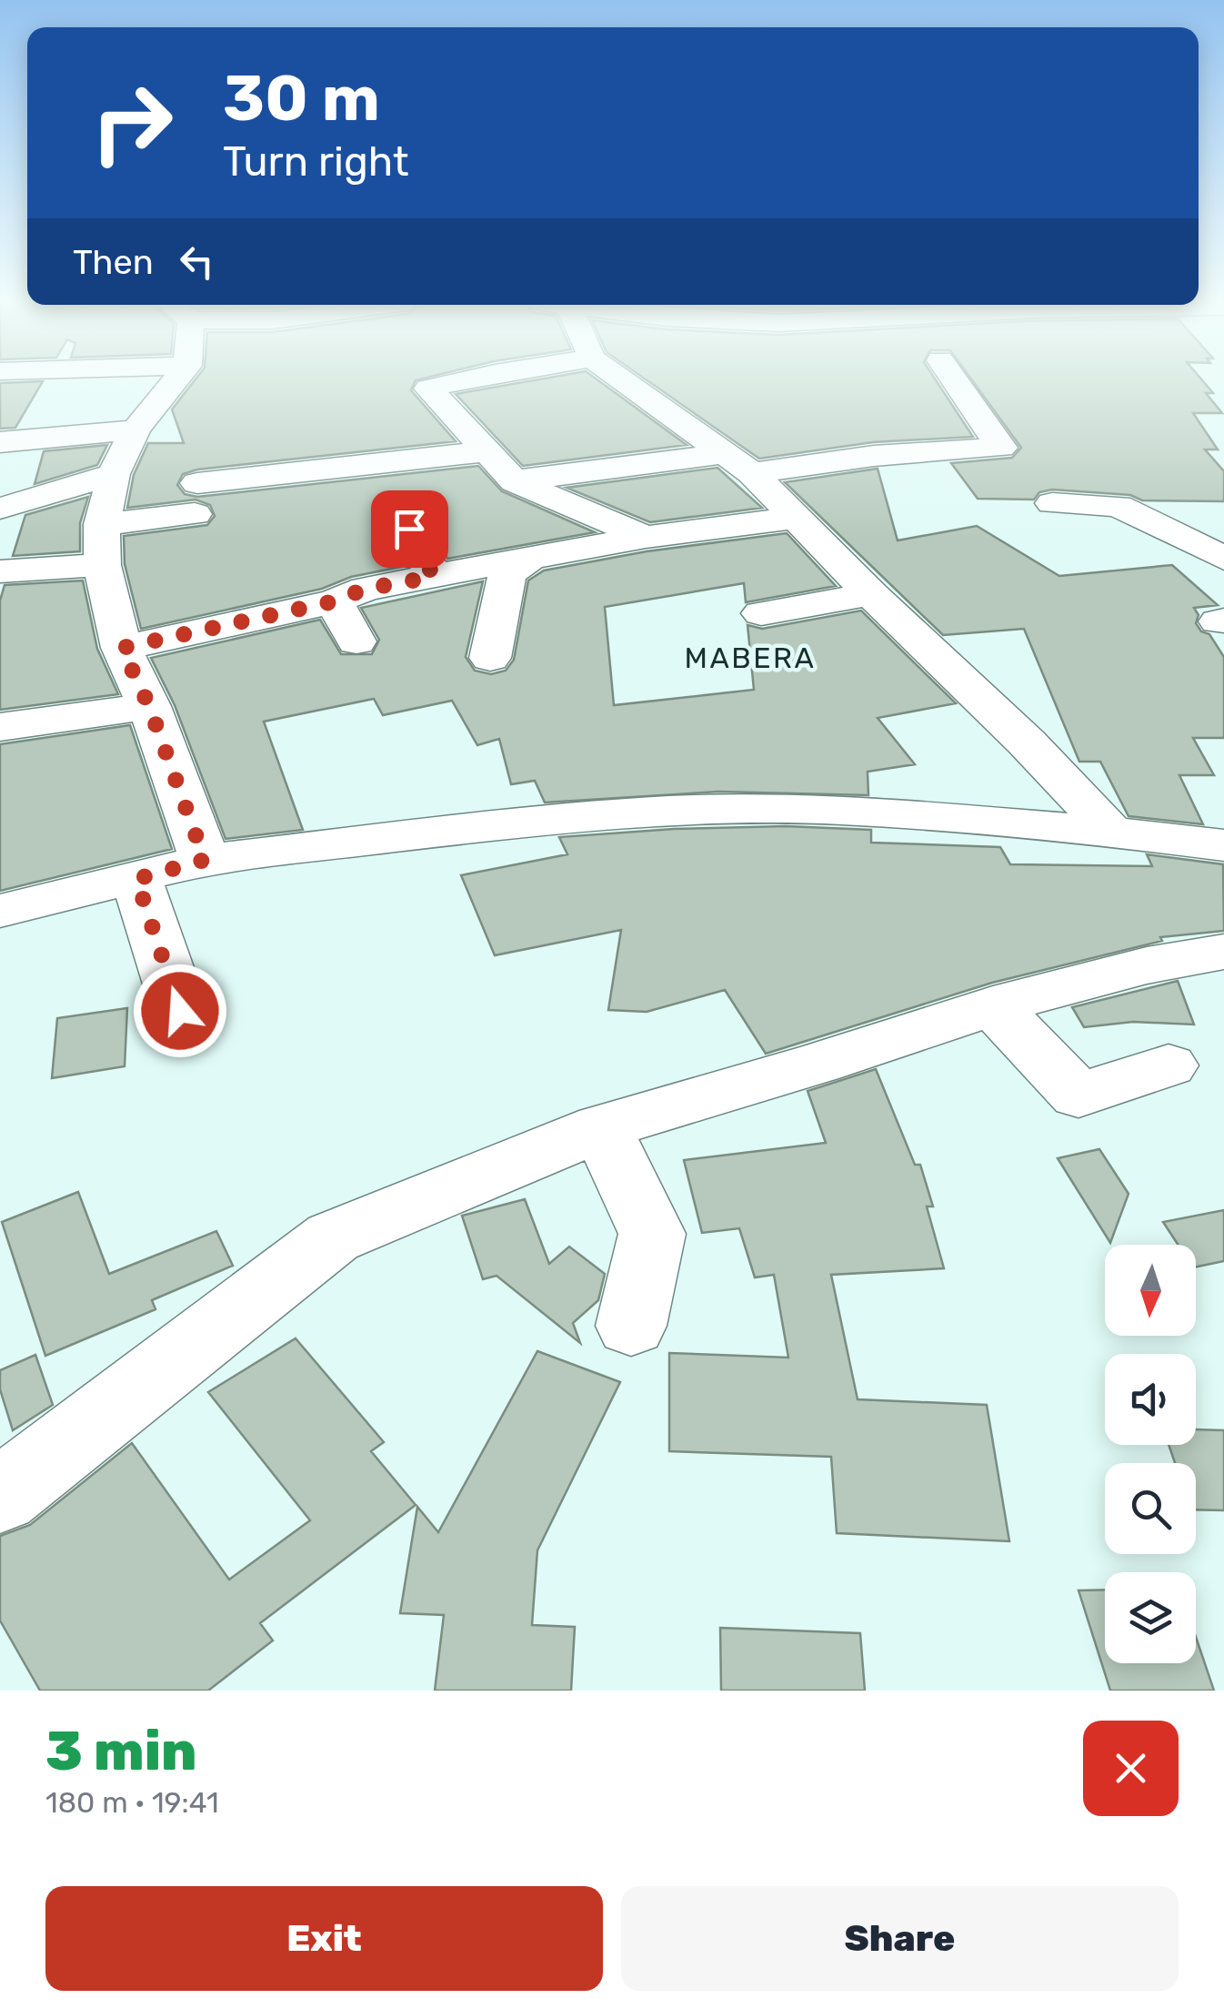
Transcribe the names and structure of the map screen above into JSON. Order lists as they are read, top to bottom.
{
  "districts": ["MABERA"],
  "north": "bottom",
  "page": {
    "turn": ["30 m", "Turn right"],
    "then": "Then",
    "heading": ["3 min", "180 m · 19:41"],
    "buttons": ["Exit", "Share"]
  }
}
